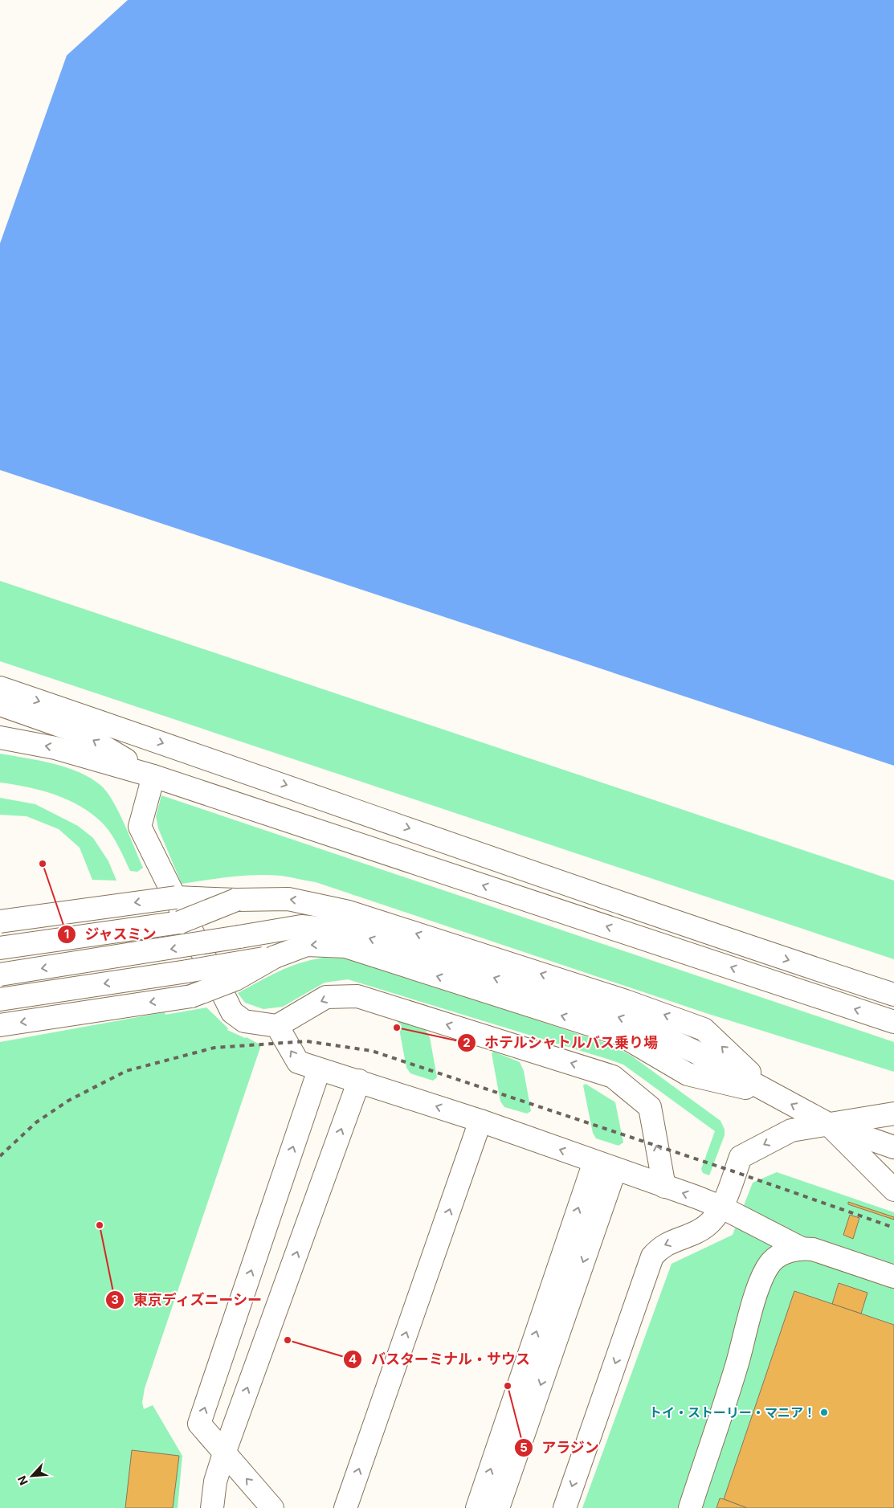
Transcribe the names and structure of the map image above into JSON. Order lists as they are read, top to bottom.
{
  "places": [
    "ジャスミン",
    "ホテルシャトルバス乗り場",
    "東京ディズニーシー",
    "バスターミナル・サウス",
    "アラジン",
    "トイ・ストーリー・マニア！"
  ],
  "north": "bottom left"
}
